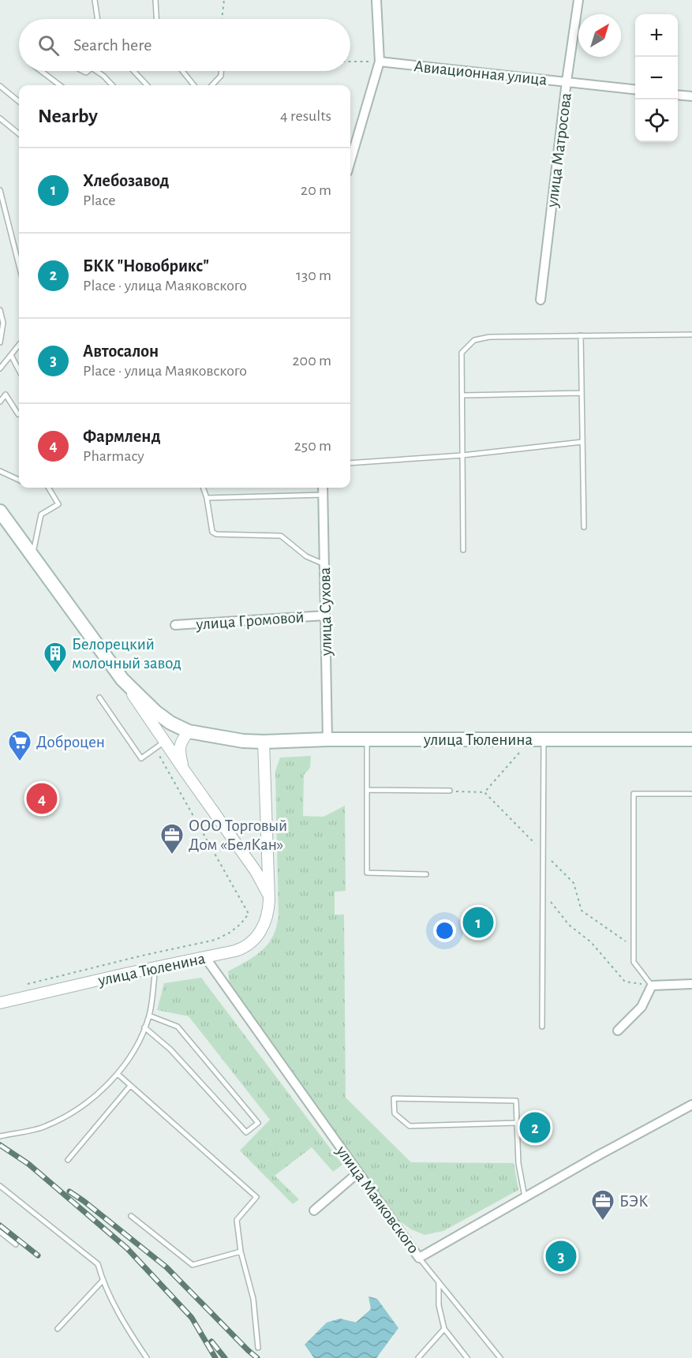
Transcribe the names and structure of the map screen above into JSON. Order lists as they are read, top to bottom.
{
  "streets": {
    "main road": ["улица Тюленина"],
    "street": [
      "Авиационная улица",
      "улица Матросова",
      "улица Сухова",
      "улица Громовой",
      "улица Маяковского"
    ]
  },
  "crossings": [
    ["Авиационная улица", "улица Матросова"],
    ["улица Сухова", "улица Громовой"],
    ["улица Сухова", "улица Тюленина"],
    ["улица Тюленина", "улица Маяковского"]
  ],
  "places": {
    "building": ["Белорецкий молочный завод"],
    "supermarket": ["Доброцен"],
    "office": ["ООО Торговый Дом «БелКан»", "БЭК"]
  },
  "north": "top right",
  "page": {
    "map_buttons": ["+", "−"],
    "search": "Search here",
    "heading": ["Nearby", "4 results"],
    "list": [
      {
        "mark": "1",
        "name": "Хлебозавод",
        "note": "Place",
        "value": "20 m"
      },
      {
        "mark": "2",
        "name": "БКК \"Новобрикс\"",
        "note": "Place · улица Маяковского",
        "value": "130 m"
      },
      {
        "mark": "3",
        "name": "Автосалон",
        "note": "Place · улица Маяковского",
        "value": "200 m"
      },
      {
        "mark": "4",
        "name": "Фармленд",
        "note": "Pharmacy",
        "value": "250 m"
      }
    ],
    "pins": [
      "4",
      "1",
      "2",
      "3"
    ]
  }
}
